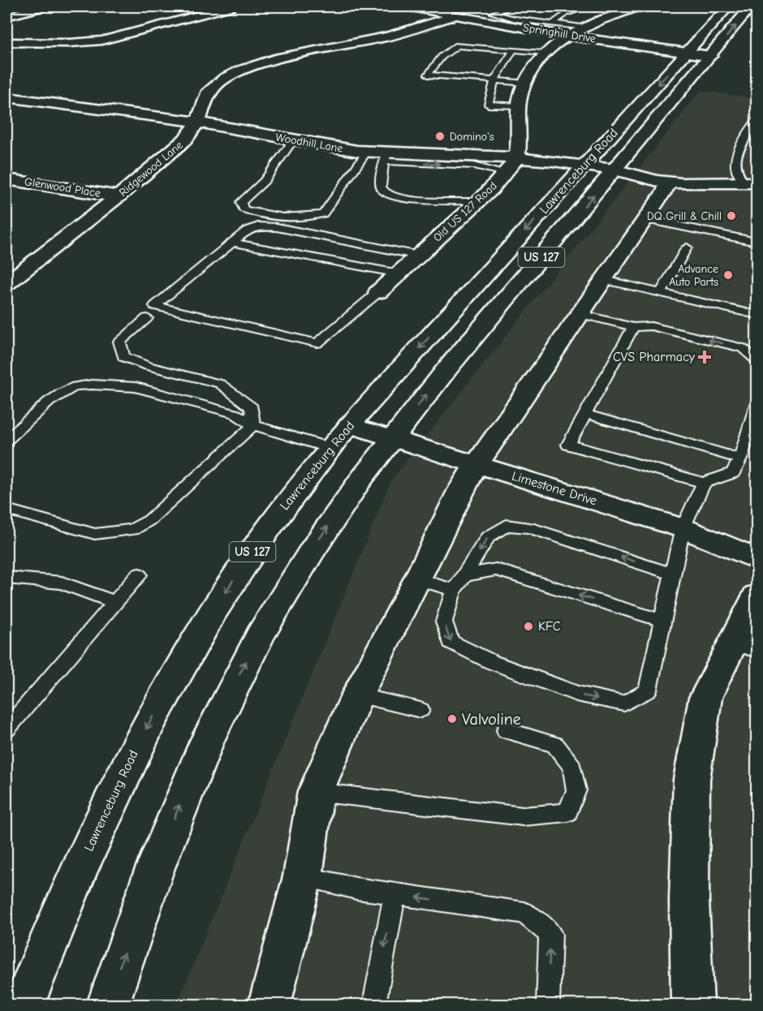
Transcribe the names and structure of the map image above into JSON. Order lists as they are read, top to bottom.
{
  "streets": {
    "main road": [
      "Springhill Drive",
      "Woodhill Lane",
      "Ridgewood Lane",
      "Lawrenceburg Road",
      "Glenwood Place",
      "Old US 127 Road",
      "US 127",
      "Limestone Drive"
    ]
  },
  "crossings": [
    ["Springhill Drive", "Ridgewood Lane"],
    ["Springhill Drive", "Lawrenceburg Road"],
    ["Woodhill Lane", "Ridgewood Lane"],
    ["Woodhill Lane", "Lawrenceburg Road"],
    ["Woodhill Lane", "Old US 127 Road"],
    ["Ridgewood Lane", "Glenwood Place"],
    ["Lawrenceburg Road", "Limestone Drive"]
  ],
  "places": {
    "other": [
      "Domino's",
      "DQ Grill & Chill",
      "Advance Auto Parts",
      "KFC",
      "Valvoline"
    ],
    "health": ["CVS Pharmacy"]
  }
}
